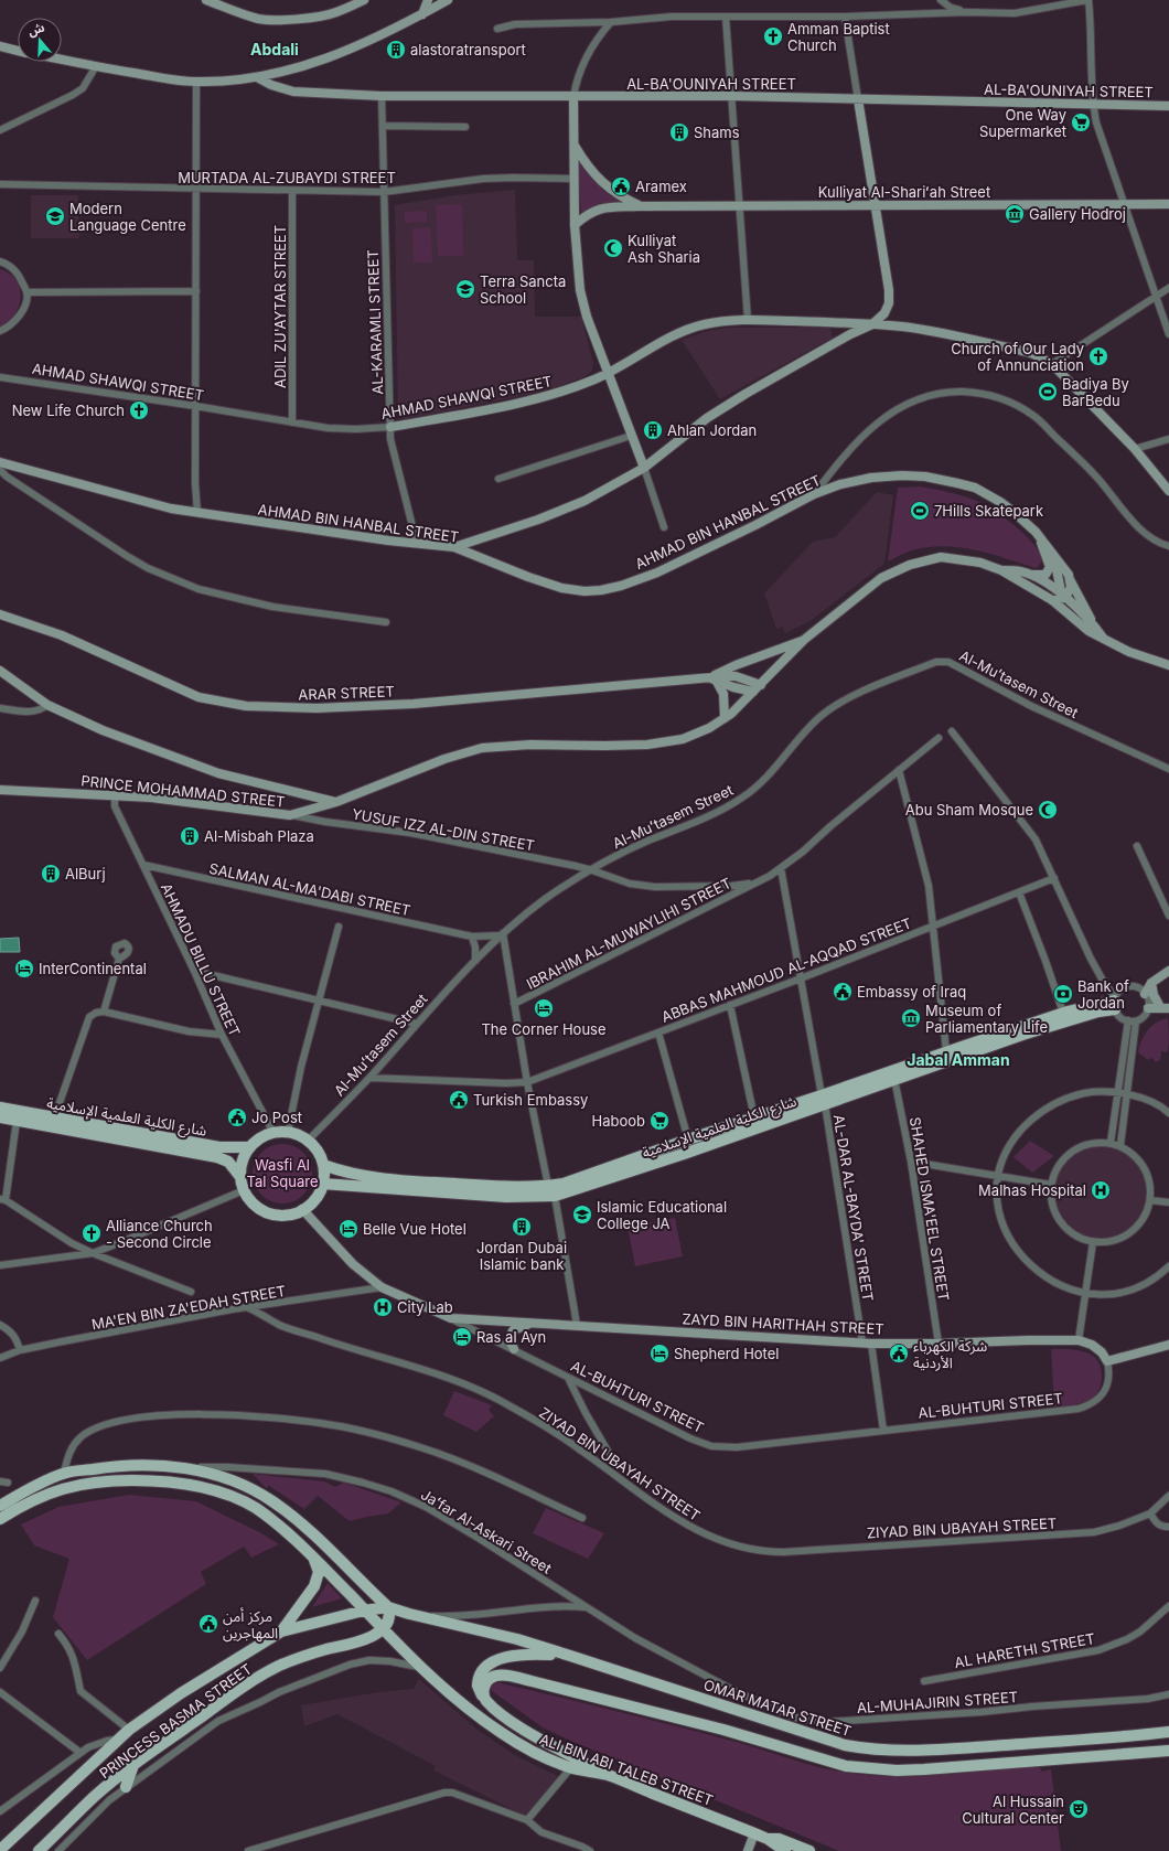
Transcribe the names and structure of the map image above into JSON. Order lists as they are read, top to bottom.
{
  "streets": {
    "main road": [
      "شارع الكلية العلمية الإسلامية",
      "OMAR MATAR STREET",
      "PRINCESS BASMA STREET",
      "ALI BIN ABI TALEB STREET"
    ],
    "street": [
      "AL-BA'OUNIYAH STREET",
      "MURTADA AL-ZUBAYDI STREET",
      "Kulliyat Al-Shariʻah Street",
      "ADIL ZU'AYTAR STREET",
      "AL-KARAMLI STREET",
      "AHMAD SHAWQI STREET",
      "AHMAD BIN HANBAL STREET",
      "Al-Muʻtasem Street",
      "ARAR STREET",
      "PRINCE MOHAMMAD STREET",
      "YUSUF IZZ AL-DIN STREET",
      "SALMAN AL-MA'DABI STREET",
      "IBRAHIM AL-MUWAYLIHI STREET",
      "AHMADU BILLU STREET",
      "ABBAS MAHMOUD AL-AQQAD STREET",
      "AL-DAR AL-BAYDA' STREET",
      "SHAHED ISMA'EEL STREET",
      "MA'EN BIN ZA'EDAH STREET",
      "ZAYD BIN HARITHAH STREET",
      "AL-BUHTURI STREET",
      "ZIYAD BIN UBAYAH STREET",
      "Jaʻfar Al-Askari Street",
      "AL HARETHI STREET",
      "AL-MUHAJIRIN STREET"
    ]
  },
  "crossings": [
    ["AL-BA'OUNIYAH STREET", "AL-KARAMLI STREET"],
    ["MURTADA AL-ZUBAYDI STREET", "ADIL ZU'AYTAR STREET"],
    ["MURTADA AL-ZUBAYDI STREET", "AL-KARAMLI STREET"],
    ["ADIL ZU'AYTAR STREET", "AHMAD SHAWQI STREET"],
    ["AL-KARAMLI STREET", "AHMAD SHAWQI STREET"],
    ["AL-KARAMLI STREET", "AHMAD BIN HANBAL STREET"],
    ["AHMAD BIN HANBAL STREET", "PRINCE MOHAMMAD STREET"],
    ["Al-Muʻtasem Street", "YUSUF IZZ AL-DIN STREET"],
    ["Al-Muʻtasem Street", "SALMAN AL-MA'DABI STREET"],
    ["Al-Muʻtasem Street", "AHMADU BILLU STREET"],
    ["Al-Muʻtasem Street", "ABBAS MAHMOUD AL-AQQAD STREET"],
    ["Al-Muʻtasem Street", "شارع الكلية العلمية الإسلامية"],
    ["Al-Muʻtasem Street", "AL-BUHTURI STREET"],
    ["ARAR STREET", "PRINCE MOHAMMAD STREET"],
    ["PRINCE MOHAMMAD STREET", "YUSUF IZZ AL-DIN STREET"],
    ["PRINCE MOHAMMAD STREET", "AHMADU BILLU STREET"],
    ["YUSUF IZZ AL-DIN STREET", "IBRAHIM AL-MUWAYLIHI STREET"],
    ["SALMAN AL-MA'DABI STREET", "AHMADU BILLU STREET"],
    ["IBRAHIM AL-MUWAYLIHI STREET", "AL-DAR AL-BAYDA' STREET"],
    ["AHMADU BILLU STREET", "شارع الكلية العلمية الإسلامية"],
    ["AHMADU BILLU STREET", "AL-BUHTURI STREET"],
    ["ABBAS MAHMOUD AL-AQQAD STREET", "AL-DAR AL-BAYDA' STREET"],
    ["شارع الكلية العلمية الإسلامية", "AL-DAR AL-BAYDA' STREET"],
    ["شارع الكلية العلمية الإسلامية", "SHAHED ISMA'EEL STREET"],
    ["شارع الكلية العلمية الإسلامية", "AL-BUHTURI STREET"],
    ["AL-DAR AL-BAYDA' STREET", "ZAYD BIN HARITHAH STREET"],
    ["AL-DAR AL-BAYDA' STREET", "AL-BUHTURI STREET"],
    ["SHAHED ISMA'EEL STREET", "ZAYD BIN HARITHAH STREET"],
    ["MA'EN BIN ZA'EDAH STREET", "AL-BUHTURI STREET"],
    ["MA'EN BIN ZA'EDAH STREET", "ZIYAD BIN UBAYAH STREET"],
    ["ZAYD BIN HARITHAH STREET", "AL-BUHTURI STREET"],
    ["Jaʻfar Al-Askari Street", "AL-MUHAJIRIN STREET"],
    ["OMAR MATAR STREET", "PRINCESS BASMA STREET"],
    ["PRINCESS BASMA STREET", "ALI BIN ABI TALEB STREET"]
  ],
  "districts": ["Abdali", "Jabal Amman"],
  "parks": ["Wasfi Al Tal Square"],
  "places": {
    "church": [
      "Amman Baptist Church",
      "Church of Our Lady of Annunciation",
      "New Life Church",
      "Alliance Church - Second Circle"
    ],
    "building": [
      "alastoratransport",
      "Shams",
      "Ahlan Jordan",
      "Al-Misbah Plaza",
      "AlBurj",
      "Jordan Dubai Islamic bank"
    ],
    "supermarket": ["One Way Supermarket", "Haboob"],
    "public building": [
      "Aramex",
      "Embassy of Iraq",
      "Turkish Embassy",
      "Jo Post",
      "شركة الكهرباء الأردنية",
      "مركز أمن المهاجرين"
    ],
    "museum": ["Gallery Hodroj", "Museum of Parliamentary Life"],
    "school or university": ["Modern Language Centre", "Terra Sancta School", "Islamic Educational College JA"],
    "mosque": ["Kulliyat Ash Sharia", "Abu Sham Mosque"],
    "sports": ["Badiya By BarBedu", "7Hills Skatepark"],
    "hotel": [
      "InterContinental",
      "The Corner House",
      "Belle Vue Hotel",
      "Ras al Ayn",
      "Shepherd Hotel"
    ],
    "bank": ["Bank of Jordan"],
    "hospital": ["Malhas Hospital", "City Lab"],
    "theatre": ["Al Hussain Cultural Center"]
  },
  "north": "top"
}
